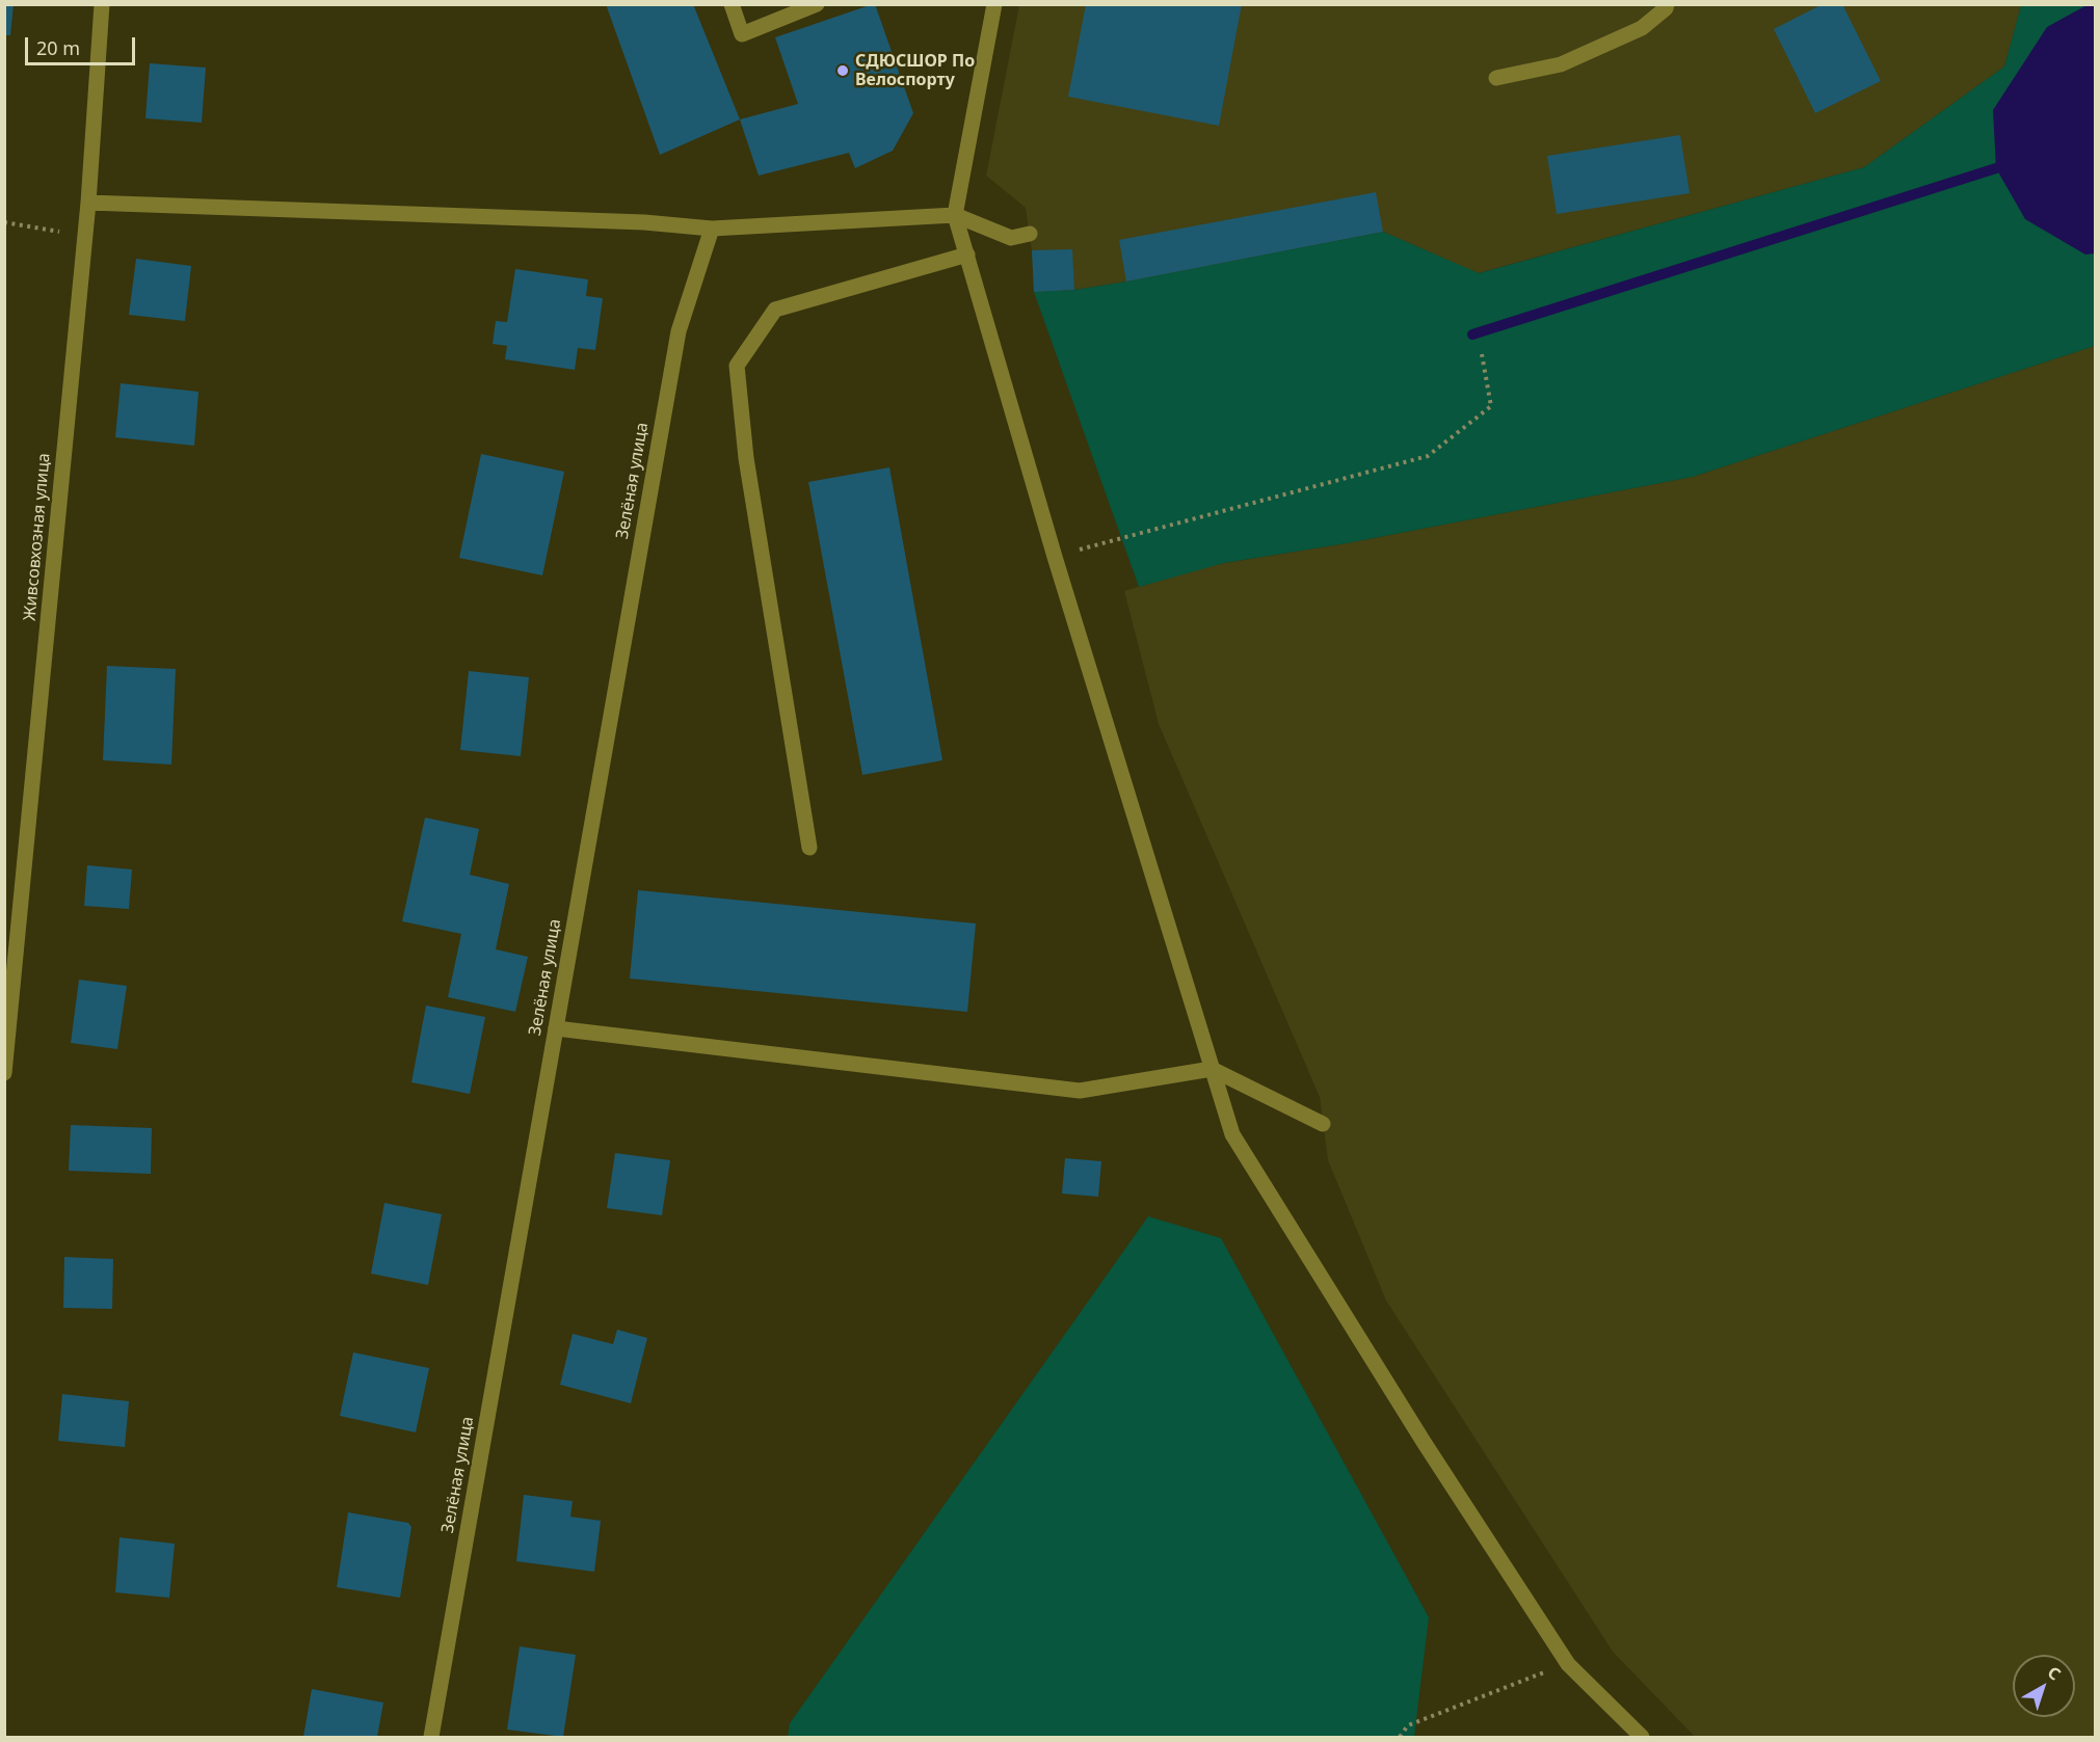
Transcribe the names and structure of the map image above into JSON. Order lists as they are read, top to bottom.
{
  "streets": {
    "street": ["Зелёная улица", "Живсовхозная улица"]
  },
  "places": ["СДЮСШОР По Велоспорту"],
  "scale_bar": "20 m",
  "north": "top right"
}
